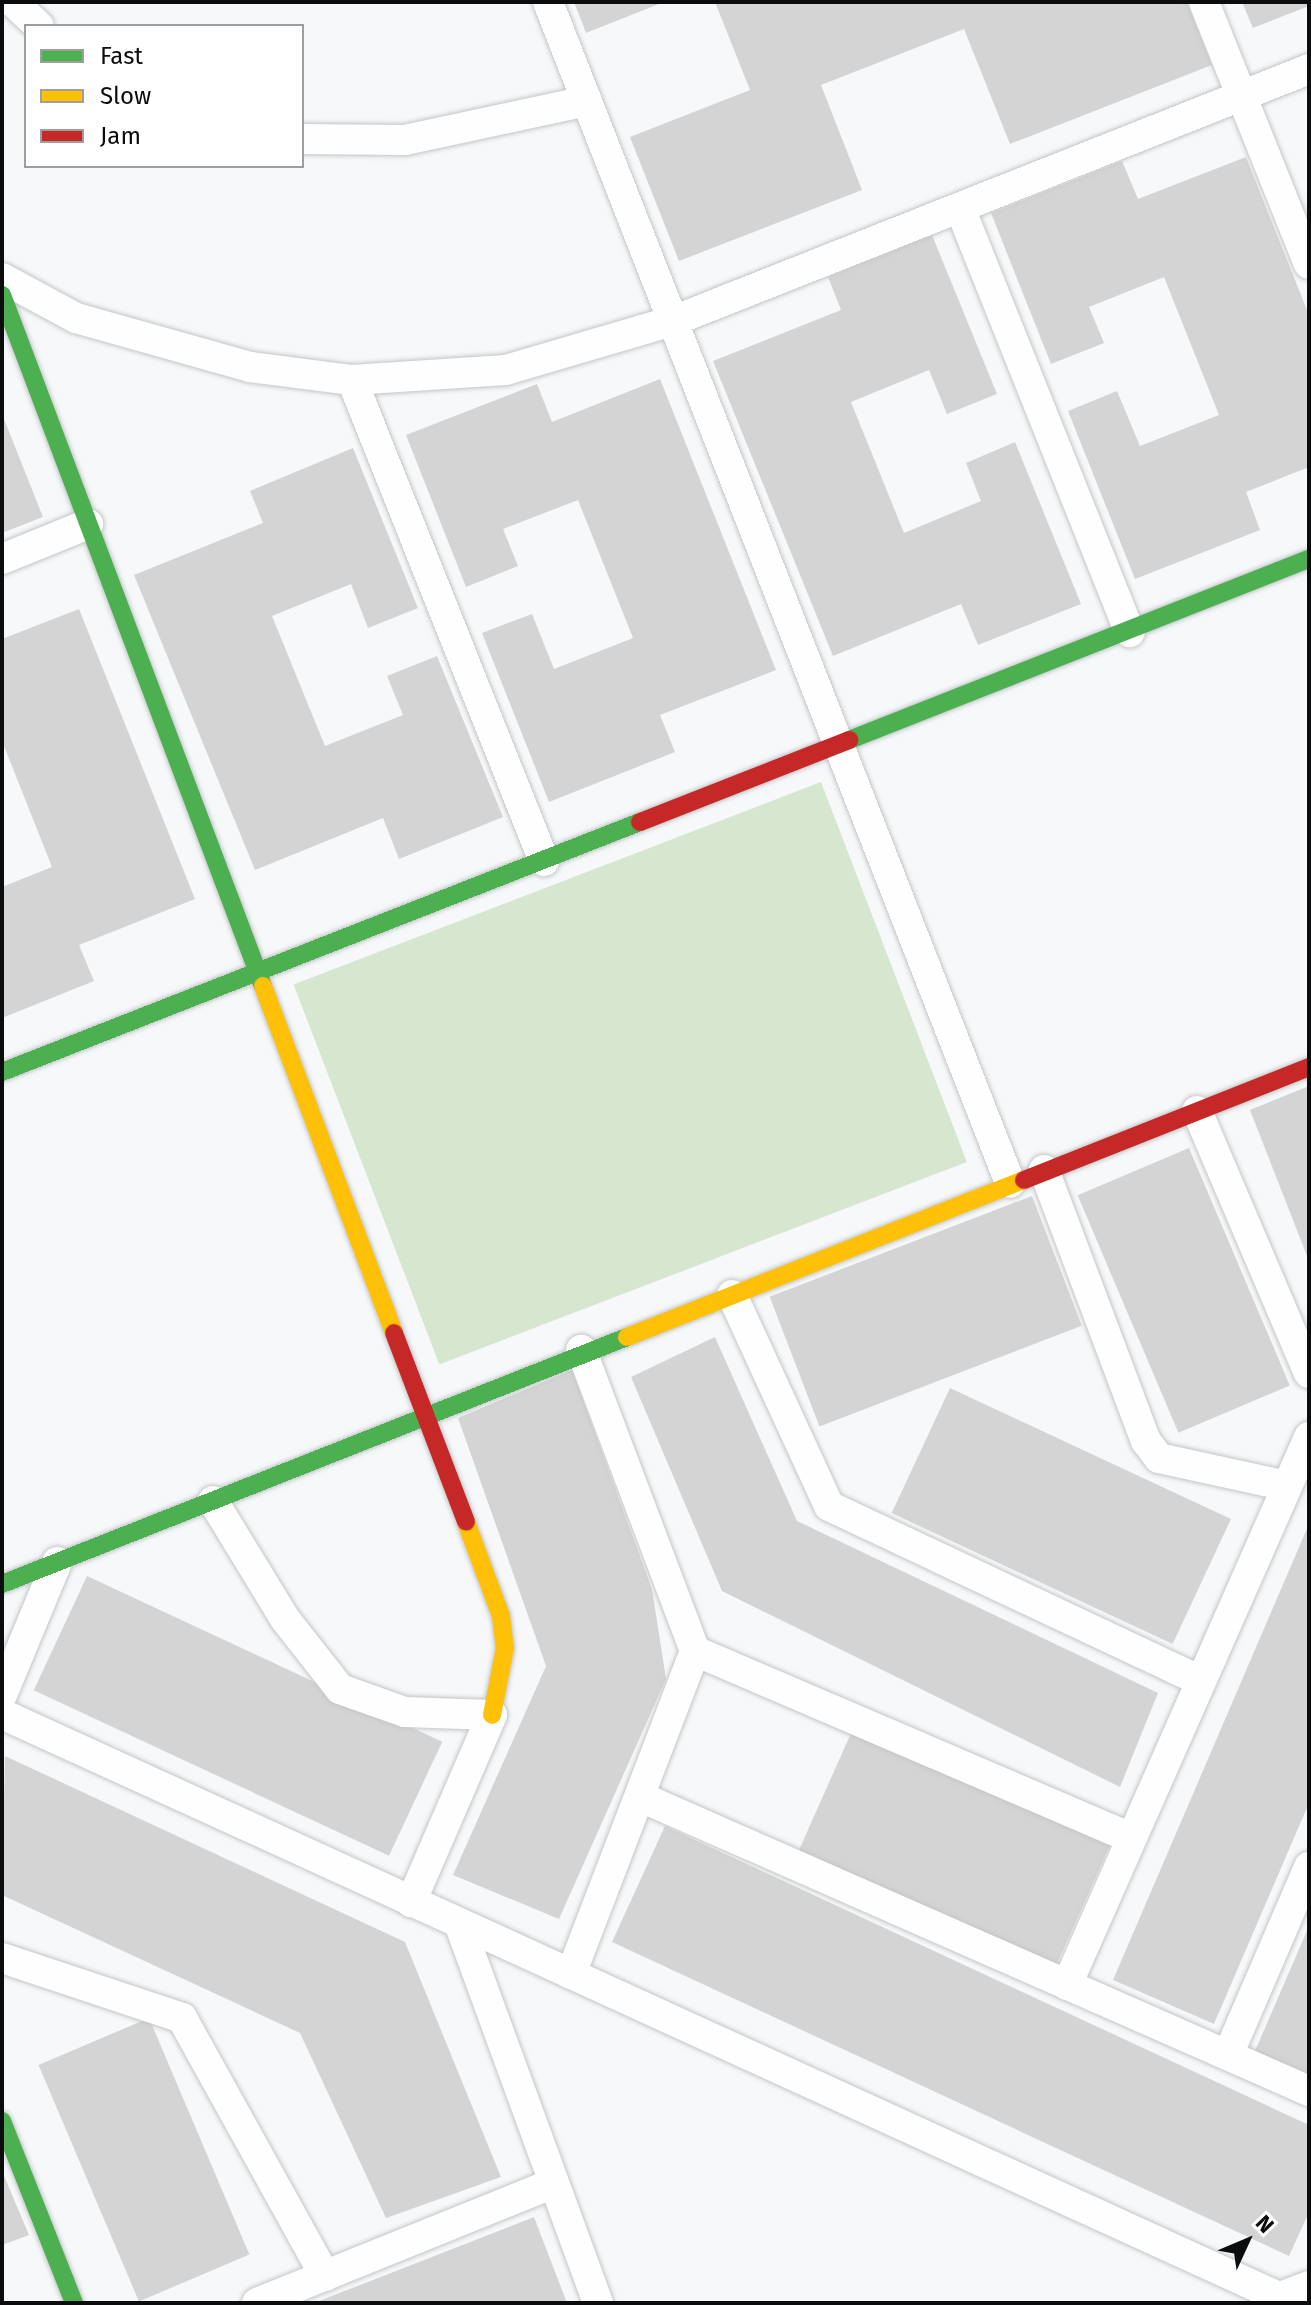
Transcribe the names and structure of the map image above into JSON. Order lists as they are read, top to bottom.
{
  "legend": ["Fast", "Slow", "Jam"],
  "north": "top right"
}
